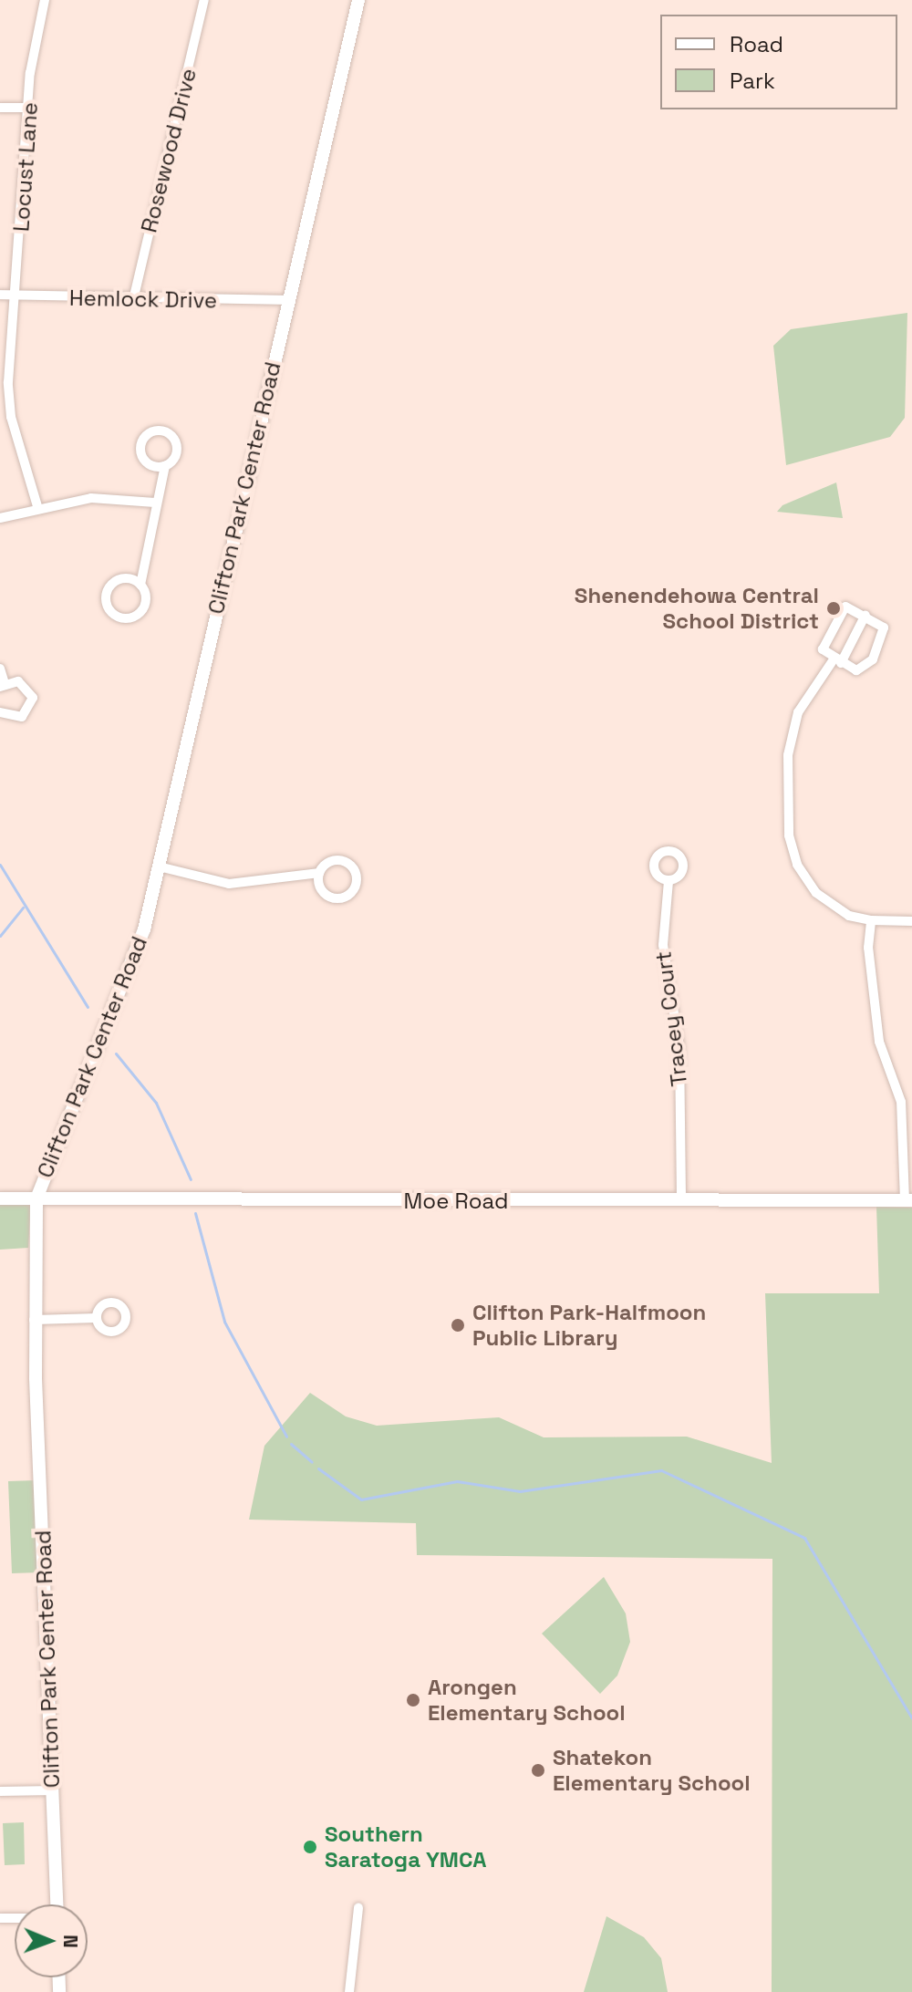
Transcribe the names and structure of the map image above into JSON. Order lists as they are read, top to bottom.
{
  "streets": {
    "street": [
      "Rosewood Drive",
      "Locust Lane",
      "Hemlock Drive",
      "Clifton Park Center Road",
      "Tracey Court",
      "Moe Road"
    ]
  },
  "crossings": [
    ["Rosewood Drive", "Hemlock Drive"],
    ["Locust Lane", "Hemlock Drive"],
    ["Hemlock Drive", "Clifton Park Center Road"],
    ["Clifton Park Center Road", "Moe Road"],
    ["Tracey Court", "Moe Road"]
  ],
  "places": [
    "Shenendehowa Central School District",
    "Clifton Park-Halfmoon Public Library",
    "Arongen Elementary School",
    "Shatekon Elementary School",
    "Southern Saratoga YMCA"
  ],
  "legend": ["Road", "Park"],
  "north": "right"
}
